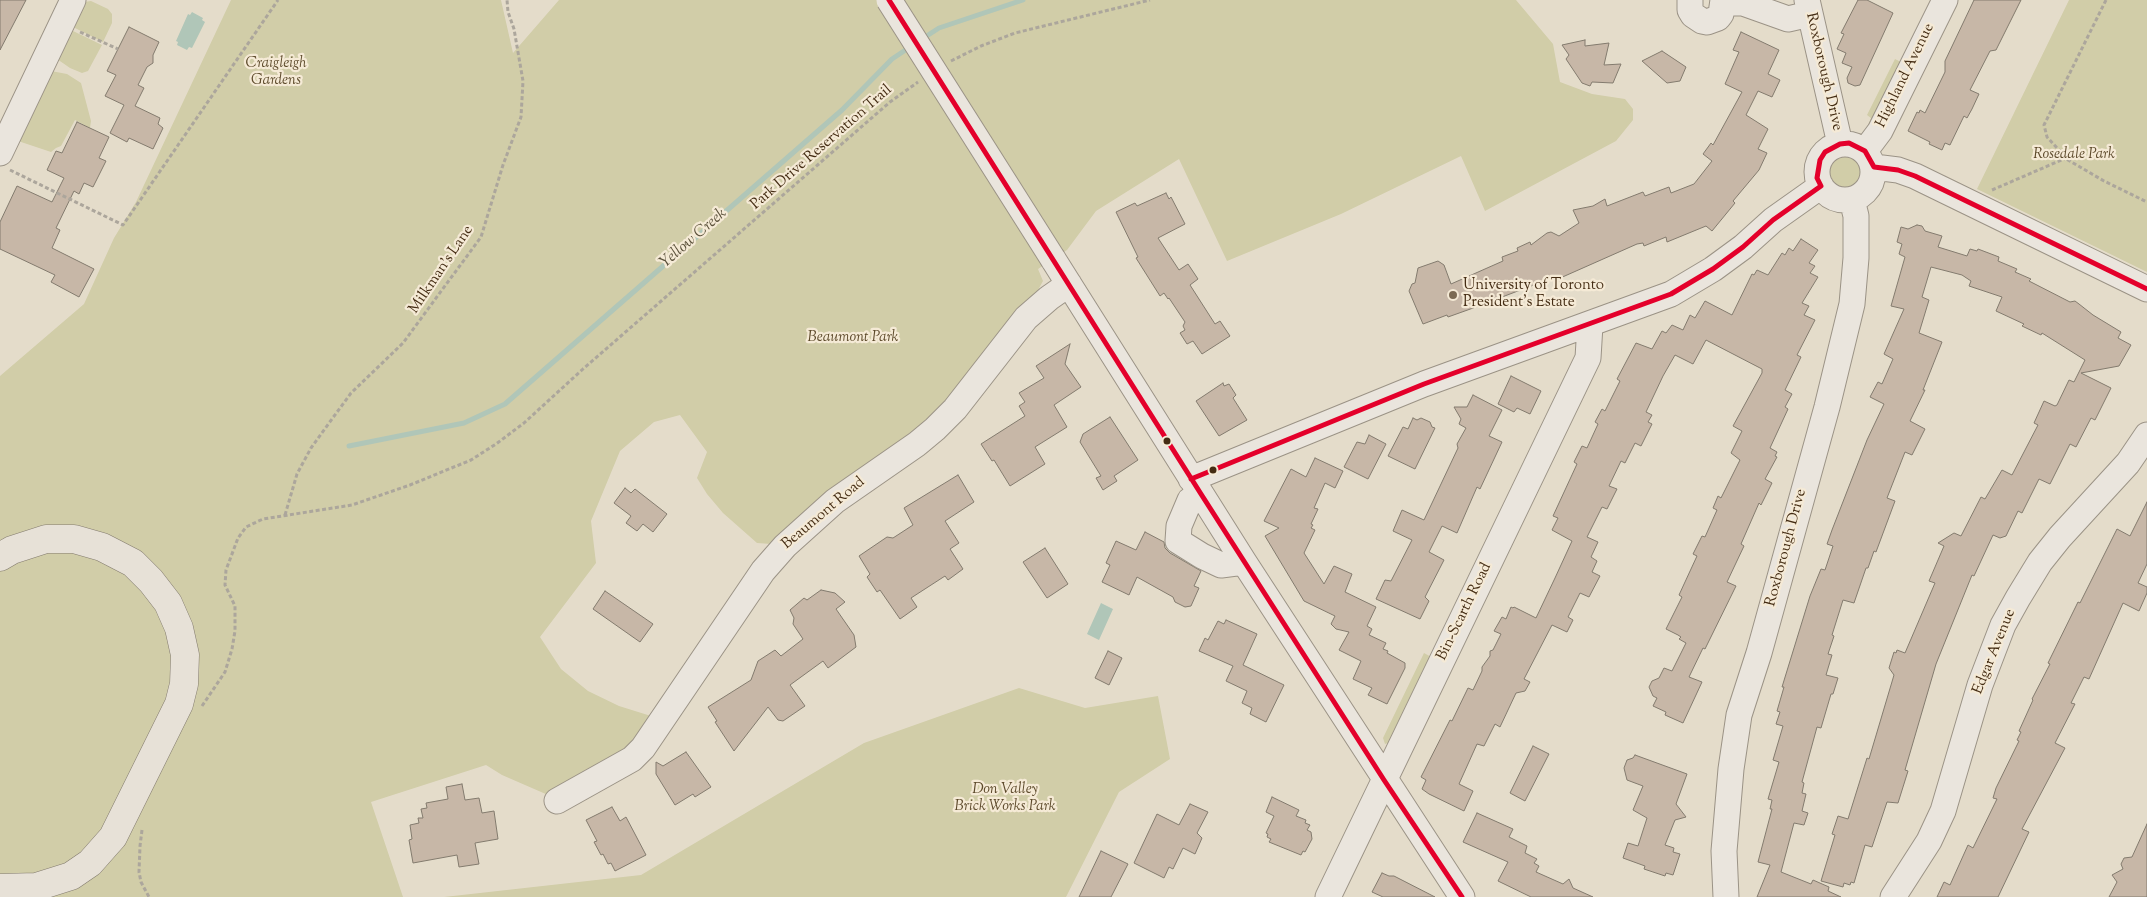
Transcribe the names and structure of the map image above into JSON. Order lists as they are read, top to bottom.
{
  "streets": {
    "street": [
      "Roxborough Drive",
      "Highland Avenue",
      "Beaumont Road",
      "Bin-Scarth Road",
      "Edgar Avenue"
    ],
    "path": ["Park Drive Reservation Trail", "Milkman's Lane"]
  },
  "crossings": [
    ["Roxborough Drive", "Highland Avenue"],
    ["Park Drive Reservation Trail", "Milkman's Lane"]
  ],
  "water": ["Yellow Creek"],
  "parks": [
    "Craigleigh Gardens",
    "Rosedale Park",
    "Beaumont Park",
    "Don Valley Brick Works Park"
  ],
  "places": ["University of Toronto President's Estate"]
}
